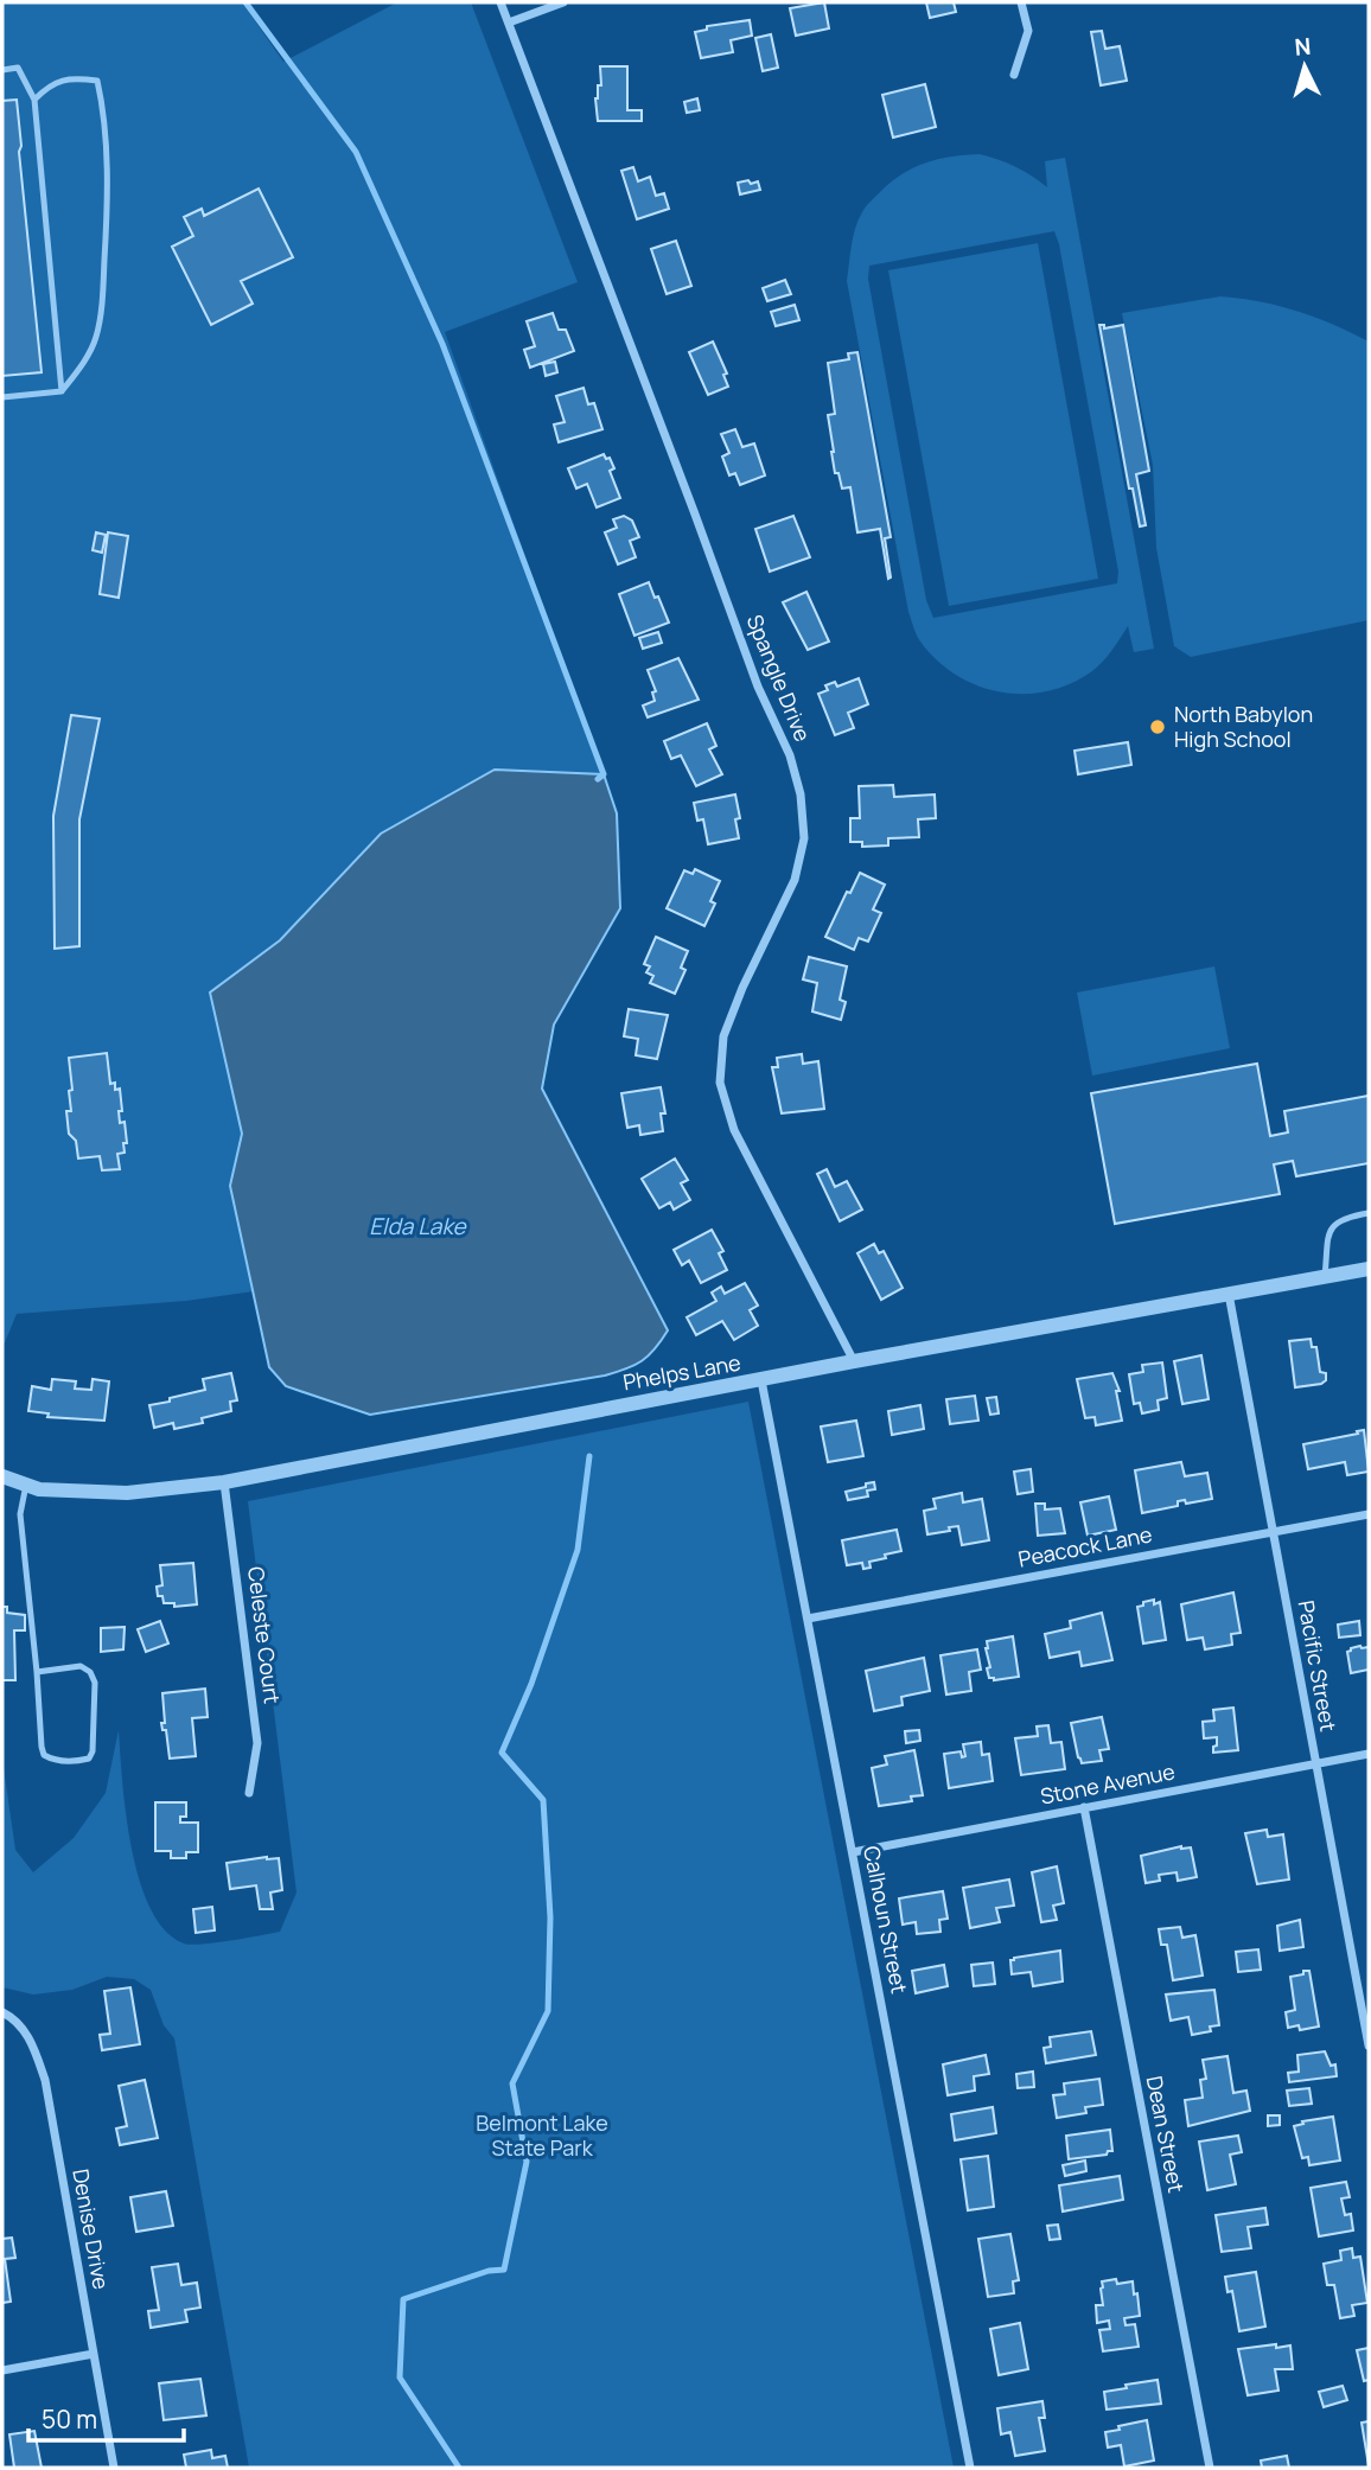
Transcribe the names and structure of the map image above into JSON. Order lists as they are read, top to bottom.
{
  "streets": {
    "street": [
      "Spangle Drive",
      "Phelps Lane",
      "Peacock Lane",
      "Celeste Court",
      "Pacific Street",
      "Stone Avenue",
      "Calhoun Street",
      "Dean Street",
      "Denise Drive"
    ]
  },
  "crossings": [
    ["Spangle Drive", "Phelps Lane"],
    ["Phelps Lane", "Celeste Court"],
    ["Phelps Lane", "Pacific Street"],
    ["Phelps Lane", "Calhoun Street"],
    ["Peacock Lane", "Pacific Street"],
    ["Peacock Lane", "Calhoun Street"],
    ["Pacific Street", "Stone Avenue"],
    ["Stone Avenue", "Calhoun Street"],
    ["Stone Avenue", "Dean Street"]
  ],
  "water": ["Elda Lake"],
  "parks": ["Belmont Lake State Park"],
  "places": ["North Babylon High School"],
  "scale_bar": "50 m",
  "north": "top"
}
